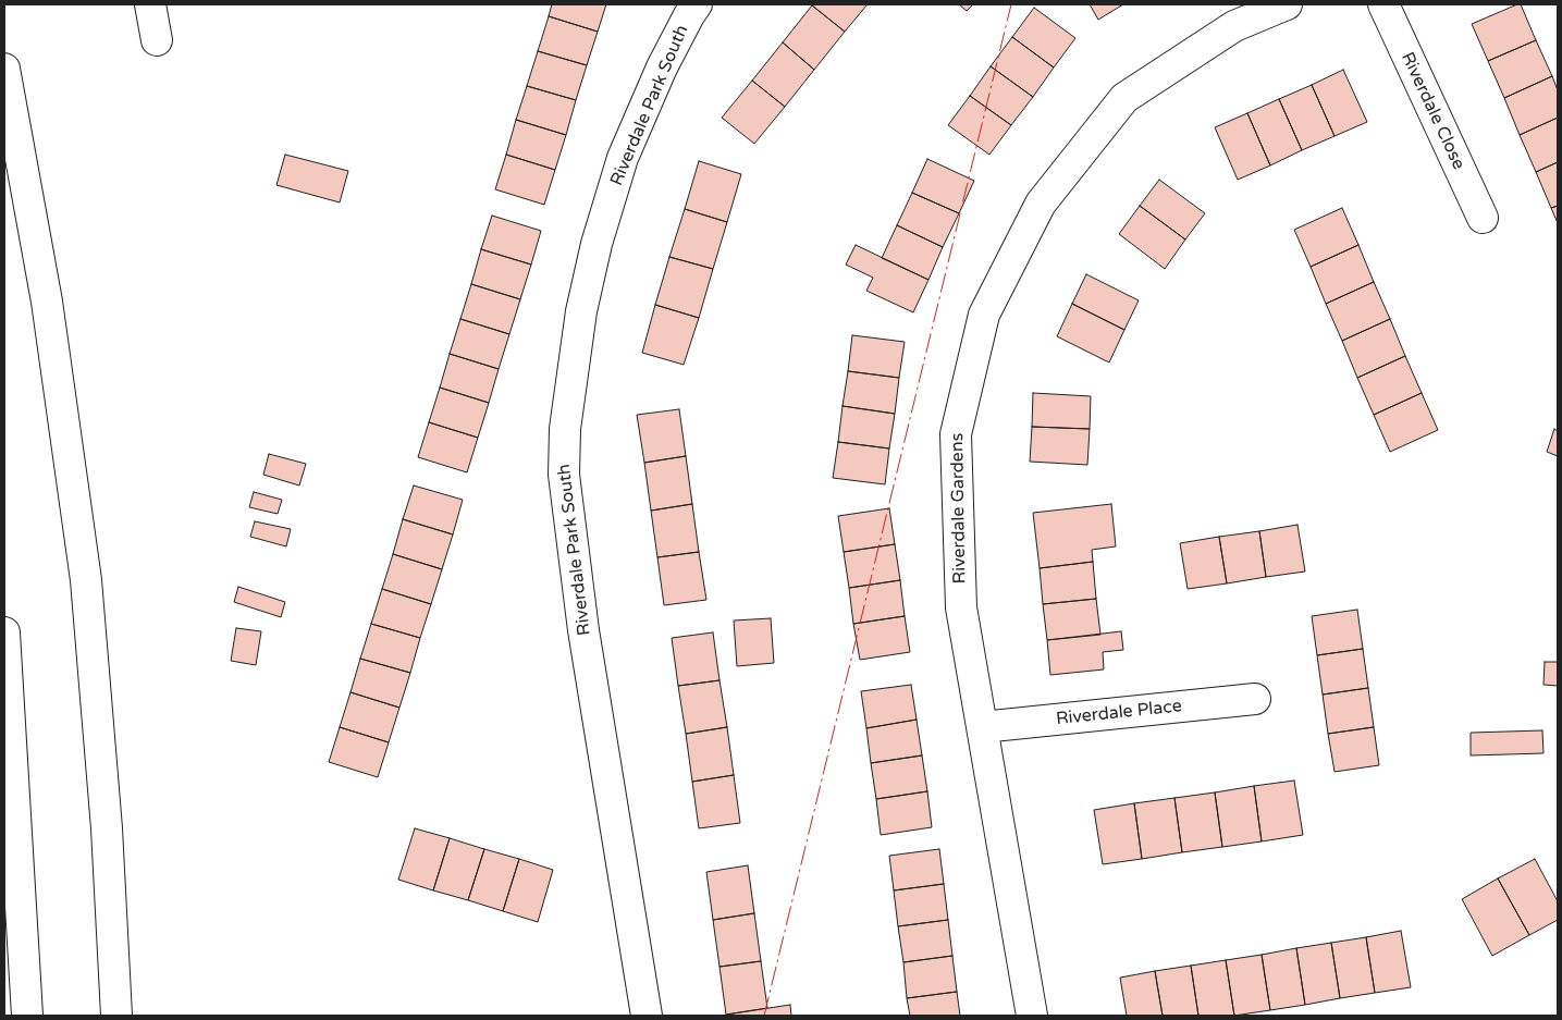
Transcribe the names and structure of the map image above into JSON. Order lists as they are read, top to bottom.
{
  "streets": {
    "main road": [
      "Riverdale Park South",
      "Riverdale Close",
      "Riverdale Gardens",
      "Riverdale Place"
    ]
  },
  "crossings": [
    ["Riverdale Gardens", "Riverdale Place"]
  ]
}
